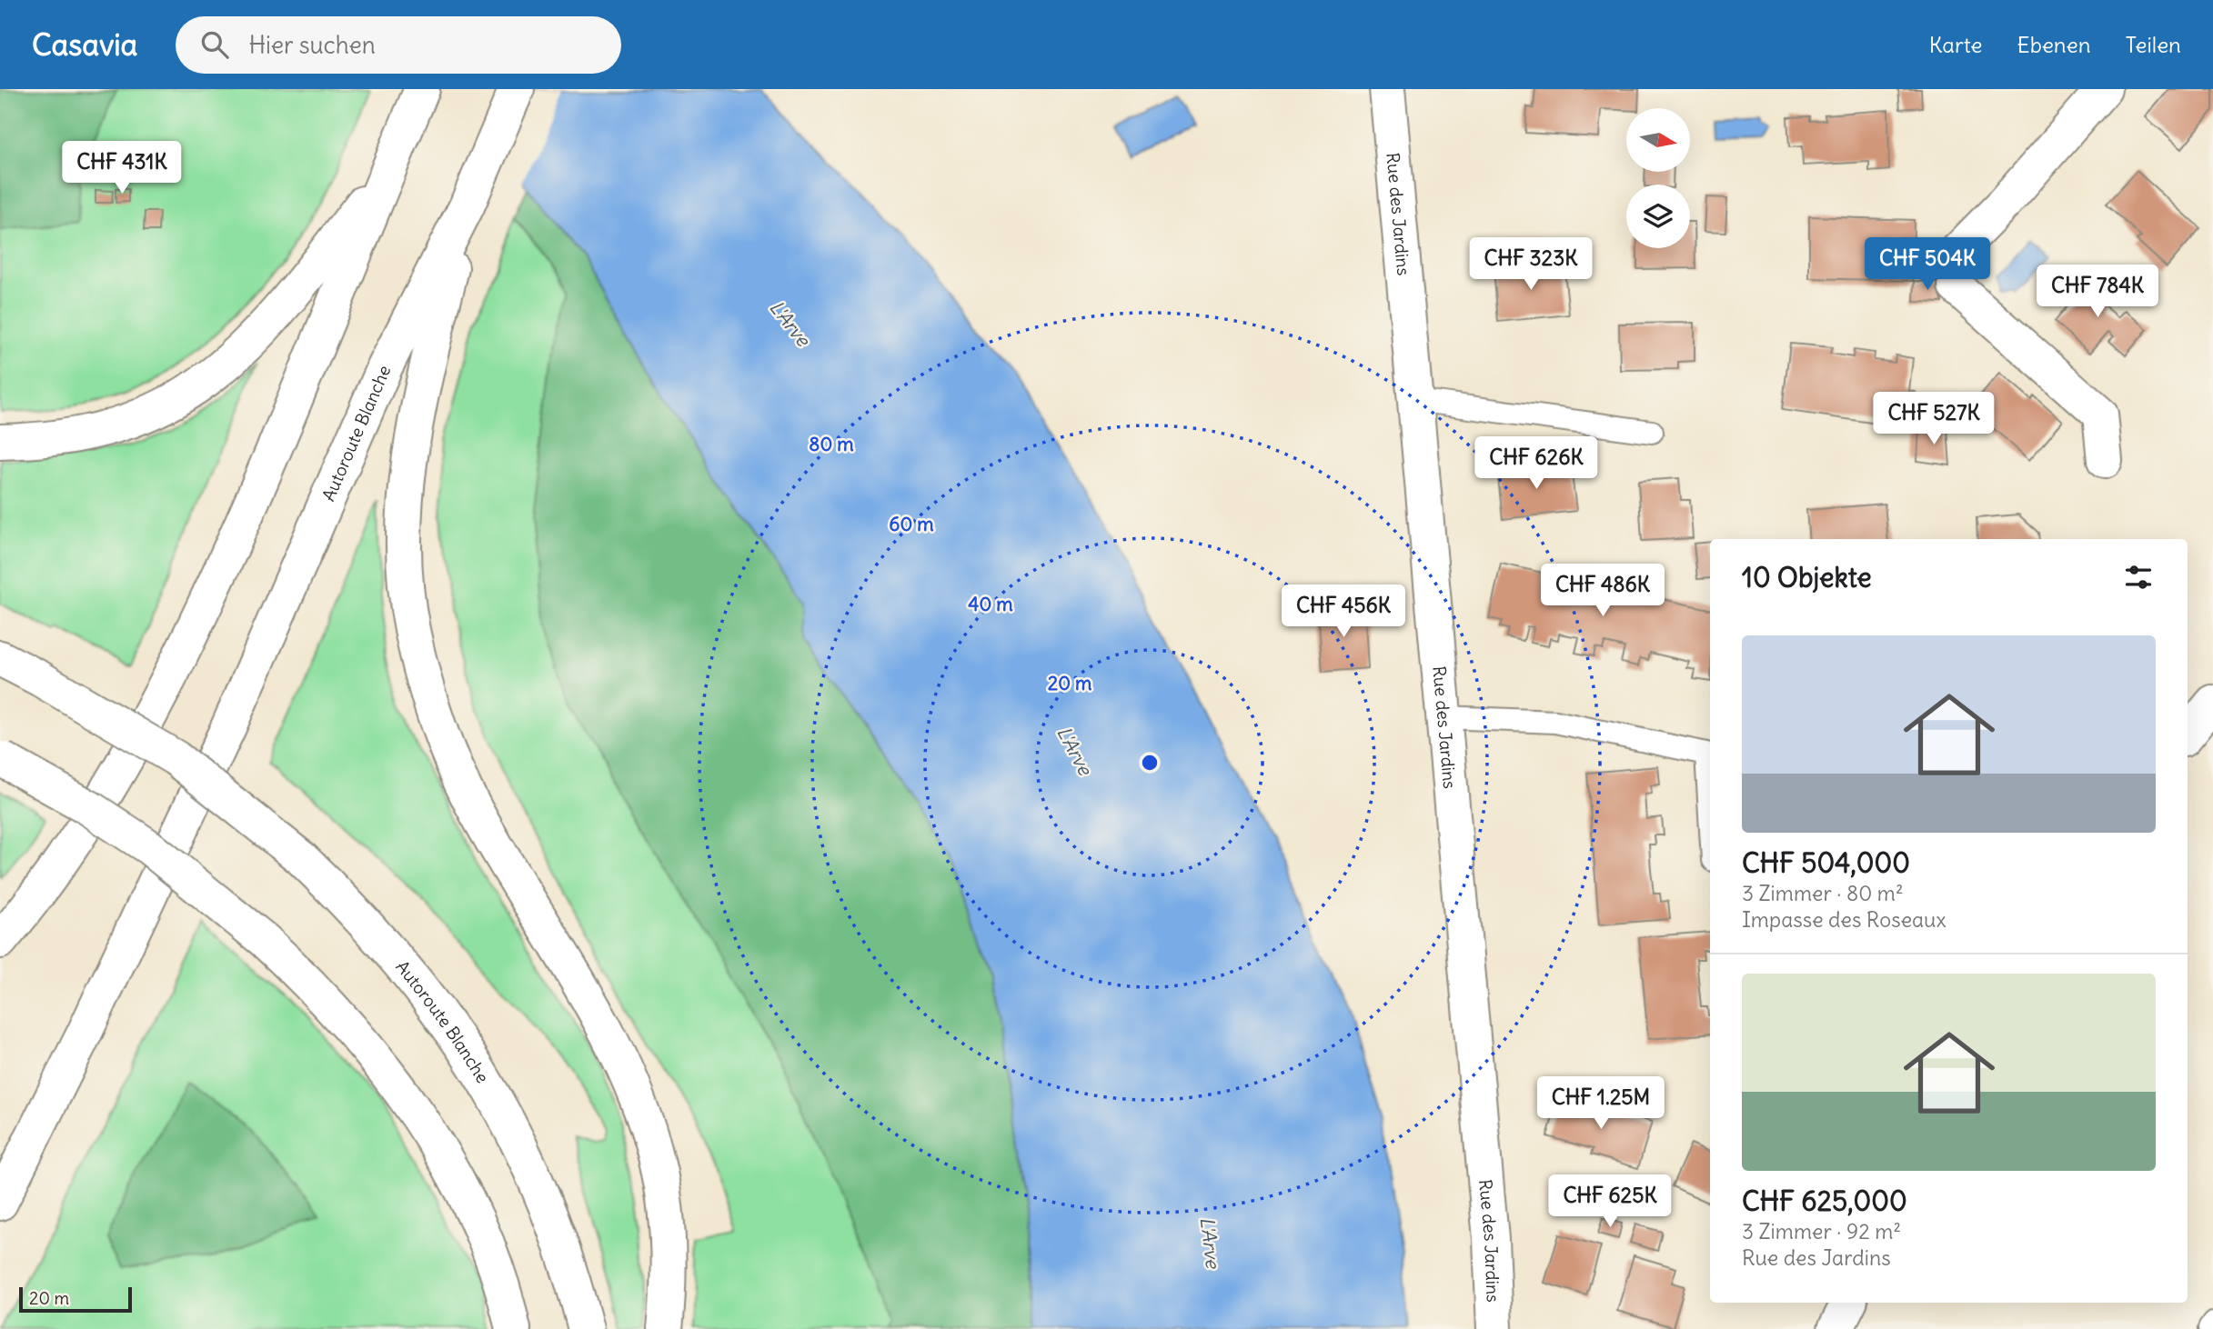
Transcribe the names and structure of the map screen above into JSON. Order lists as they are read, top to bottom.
{
  "streets": {
    "main road": ["Rue des Jardins", "Autoroute Blanche"]
  },
  "water": ["L'Arve"],
  "scale_bar": "20 m",
  "north": "right",
  "page": {
    "header": "Casavia",
    "search": "Hier suchen",
    "nav": ["Karte", "Ebenen", "Teilen"],
    "price": [
      "CHF 431K",
      "CHF 323K",
      "CHF 504K",
      "CHF 784K",
      "CHF 527K",
      "CHF 626K",
      "CHF 486K",
      "CHF 456K",
      "CHF 1.25M",
      "CHF 625K"
    ],
    "heading": "10 Objekte",
    "list": [
      {
        "name": "CHF 504,000",
        "note": "3 Zimmer · 80 m² · Impasse des Roseaux"
      },
      {
        "name": "CHF 625,000",
        "note": "3 Zimmer · 92 m² · Rue des Jardins"
      }
    ],
    "scale": "20 m"
  },
  "rings": [
    "80 m",
    "60 m",
    "40 m",
    "20 m"
  ]
}
